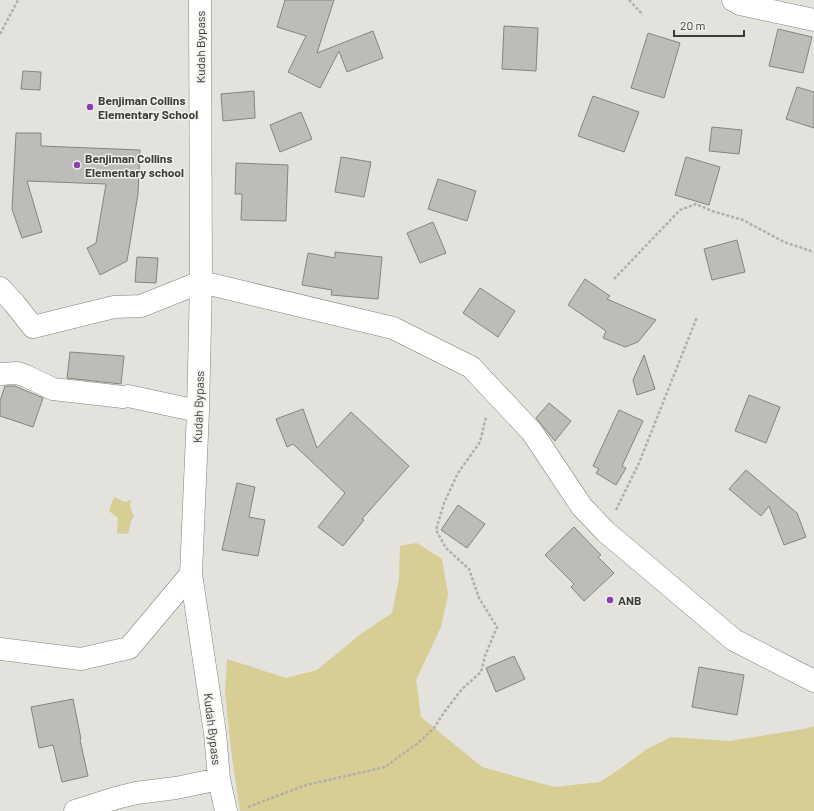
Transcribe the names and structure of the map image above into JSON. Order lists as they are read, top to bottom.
{
  "streets": {
    "street": ["Kudah Bypass"]
  },
  "places": ["Benjiman Collins Elementary School", "Benjiman Collins Elementary school", "ANB"],
  "scale_bar": "20 m"
}
